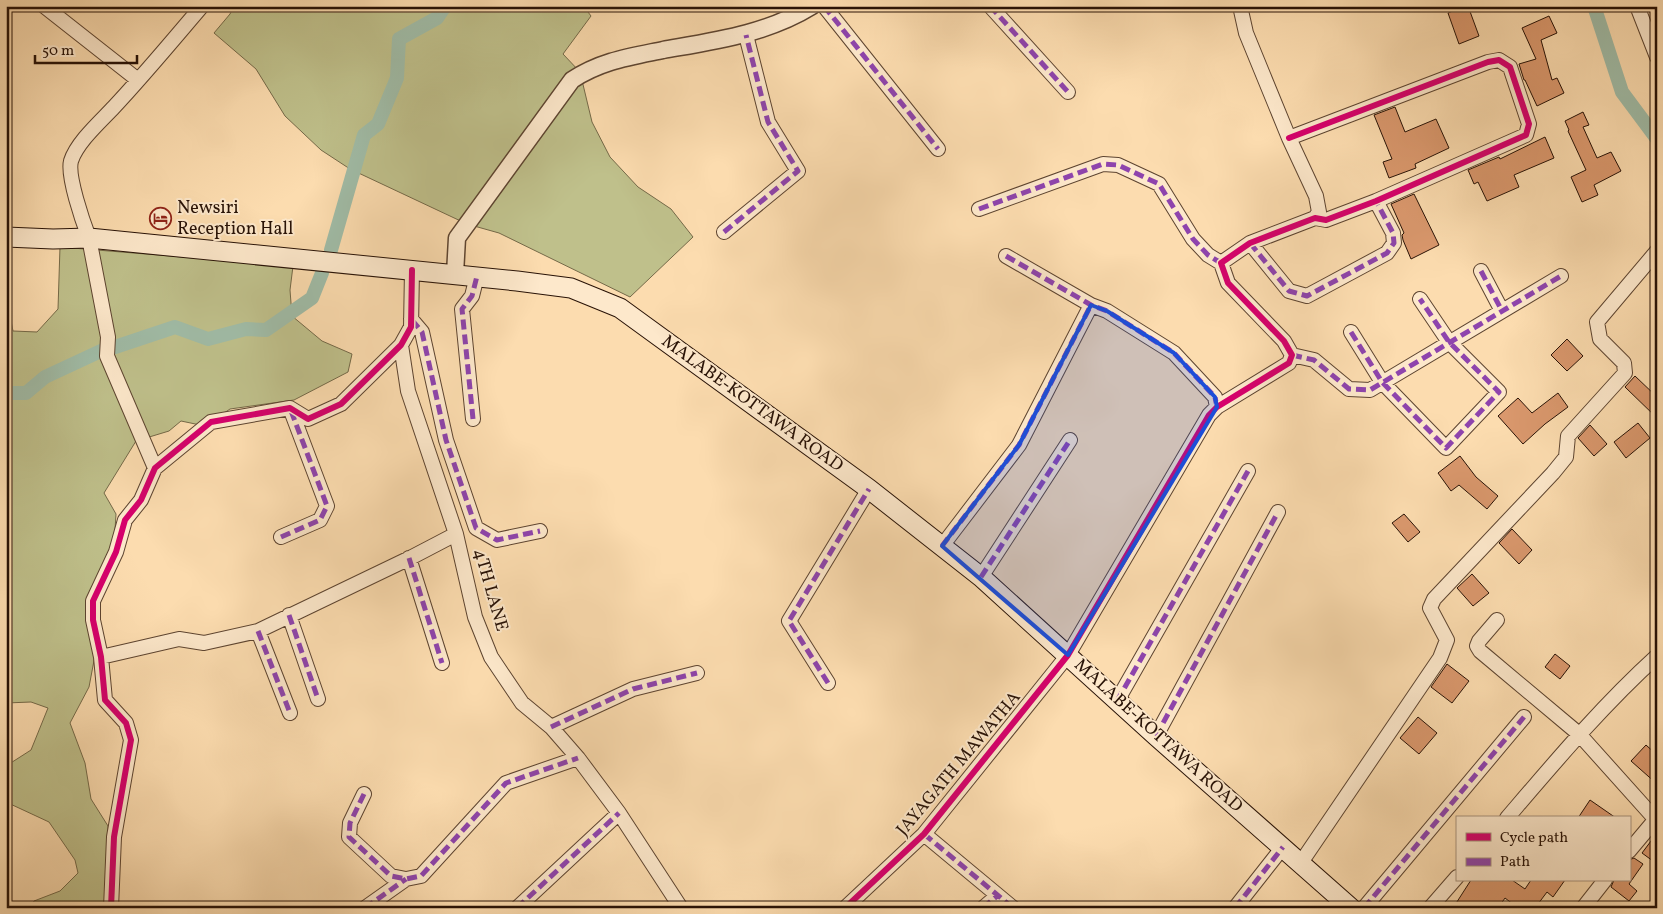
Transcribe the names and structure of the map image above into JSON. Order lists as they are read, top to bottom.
{
  "streets": {
    "main road": ["MALABE-KOTTAWA ROAD"],
    "street": ["4TH LANE", "JAYAGATH MAWATHA"]
  },
  "crossings": [
    ["MALABE-KOTTAWA ROAD", "JAYAGATH MAWATHA"]
  ],
  "places": {
    "hotel": ["Newsiri Reception Hall"]
  },
  "legend": ["Cycle path", "Path"],
  "scale_bar": "50 m"
}
